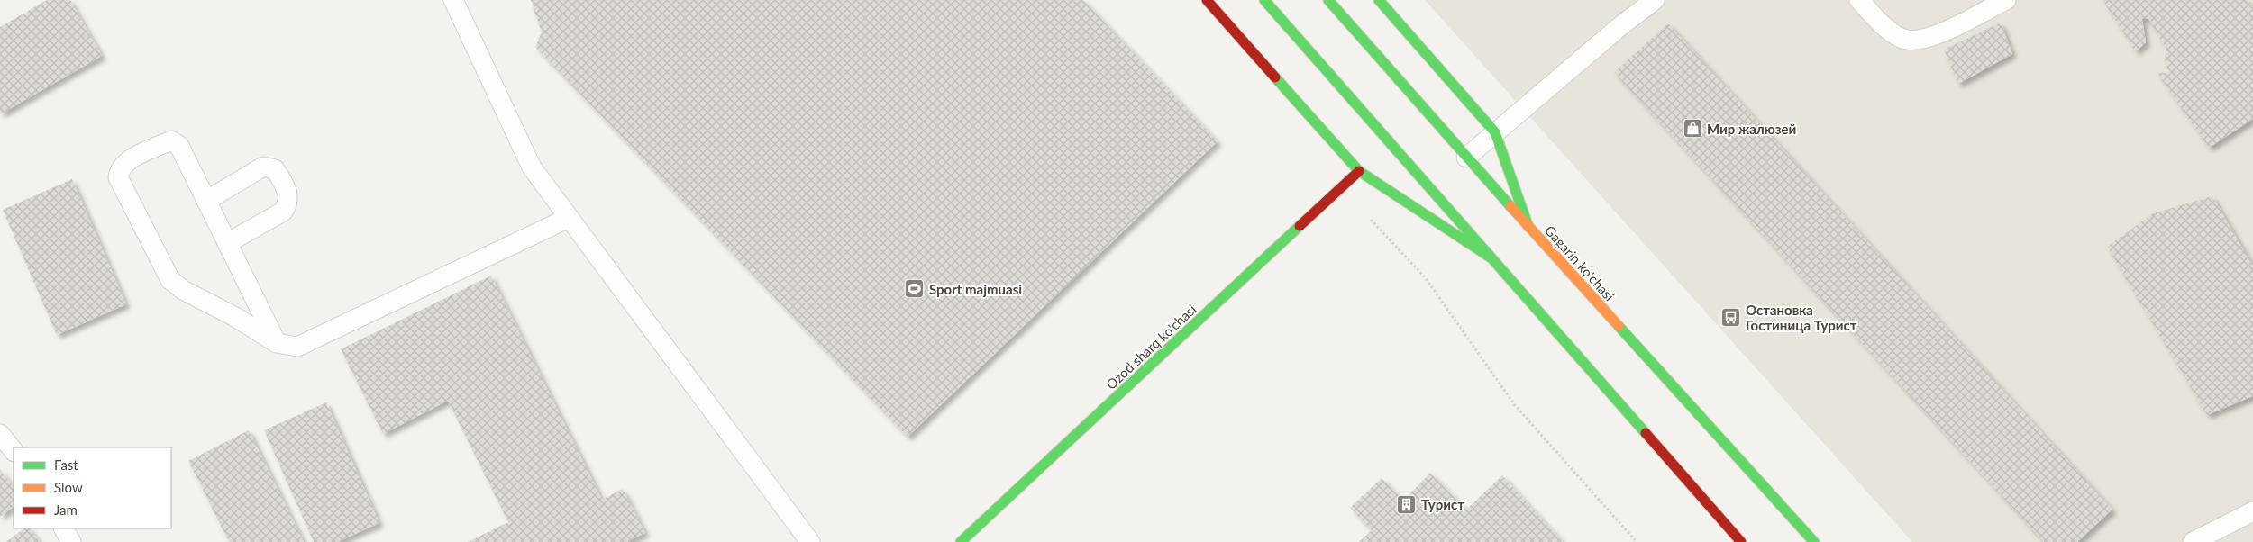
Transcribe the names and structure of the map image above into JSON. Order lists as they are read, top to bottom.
{
  "streets": {
    "main road": ["Gagarin ko'chasi", "Ozod sharq ko'chasi"]
  },
  "places": {
    "shop": ["Мир жалюзей"],
    "sports": ["Sport majmuasi"],
    "bus stop": ["Остановка Гостиница Турист"],
    "building": ["Турист"]
  },
  "legend": ["Fast", "Slow", "Jam"]
}
